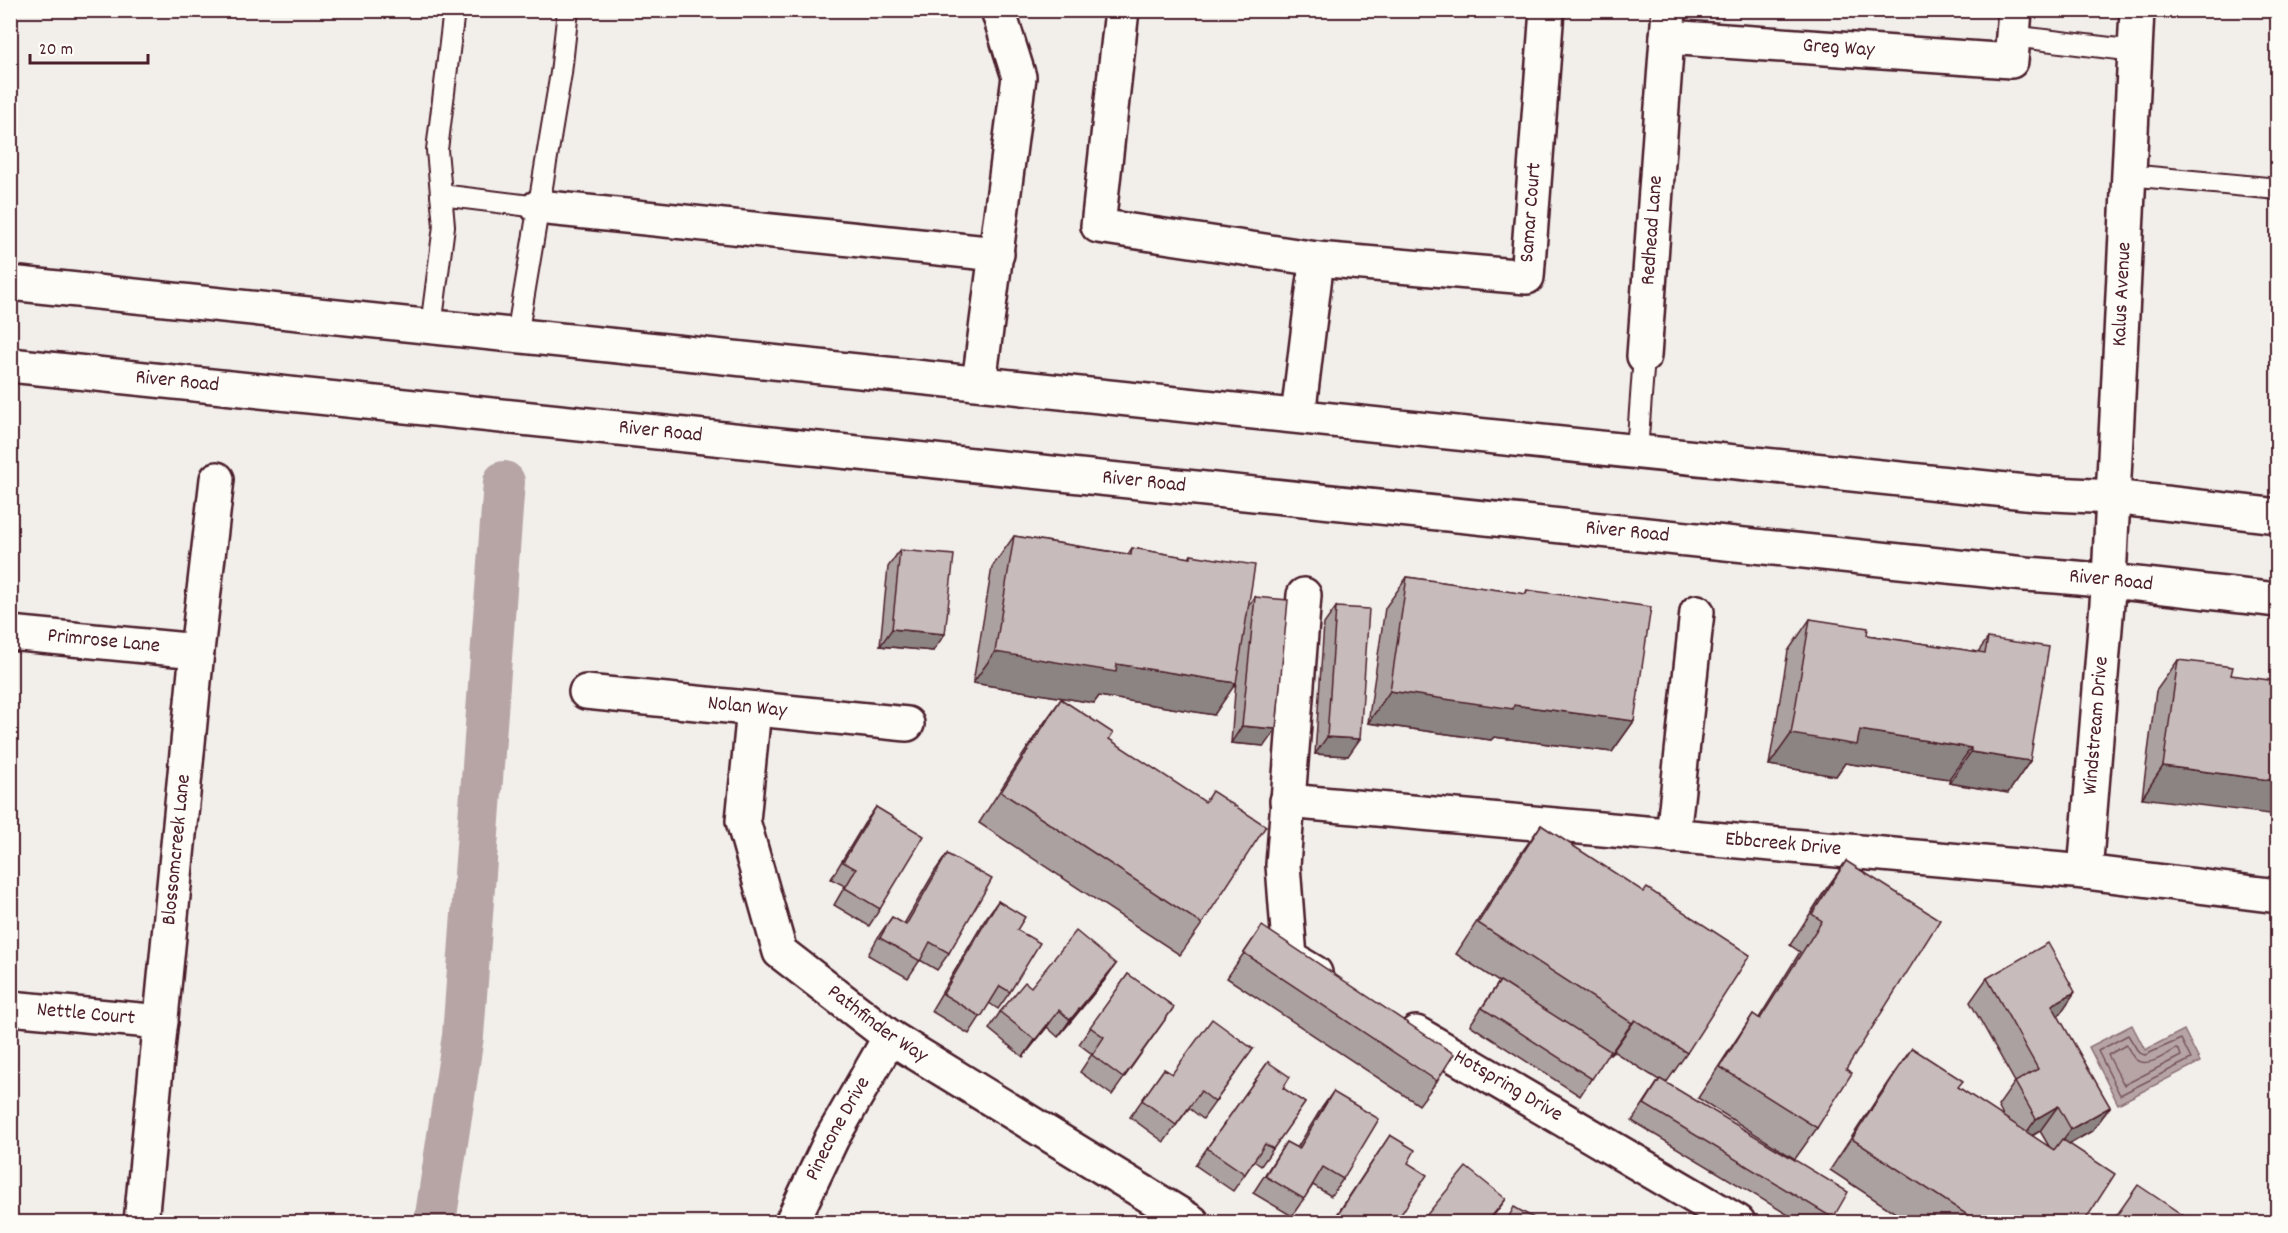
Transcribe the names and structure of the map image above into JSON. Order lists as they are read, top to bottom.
{
  "streets": {
    "street": [
      "Greg Way",
      "Samar Court",
      "Redhead Lane",
      "Kalus Avenue",
      "River Road",
      "Primrose Lane",
      "Nolan Way",
      "Windstream Drive",
      "Ebbcreek Drive",
      "Blossomcreek Lane",
      "Nettle Court",
      "Pathfinder Way",
      "Hotspring Drive",
      "Pinecone Drive"
    ]
  },
  "crossings": [
    ["Greg Way", "Redhead Lane"],
    ["Kalus Avenue", "River Road"],
    ["Kalus Avenue", "Windstream Drive"],
    ["River Road", "Windstream Drive"],
    ["Primrose Lane", "Blossomcreek Lane"],
    ["Nolan Way", "Pathfinder Way"],
    ["Windstream Drive", "Ebbcreek Drive"],
    ["Blossomcreek Lane", "Nettle Court"],
    ["Pathfinder Way", "Pinecone Drive"]
  ],
  "scale_bar": "20 m"
}
